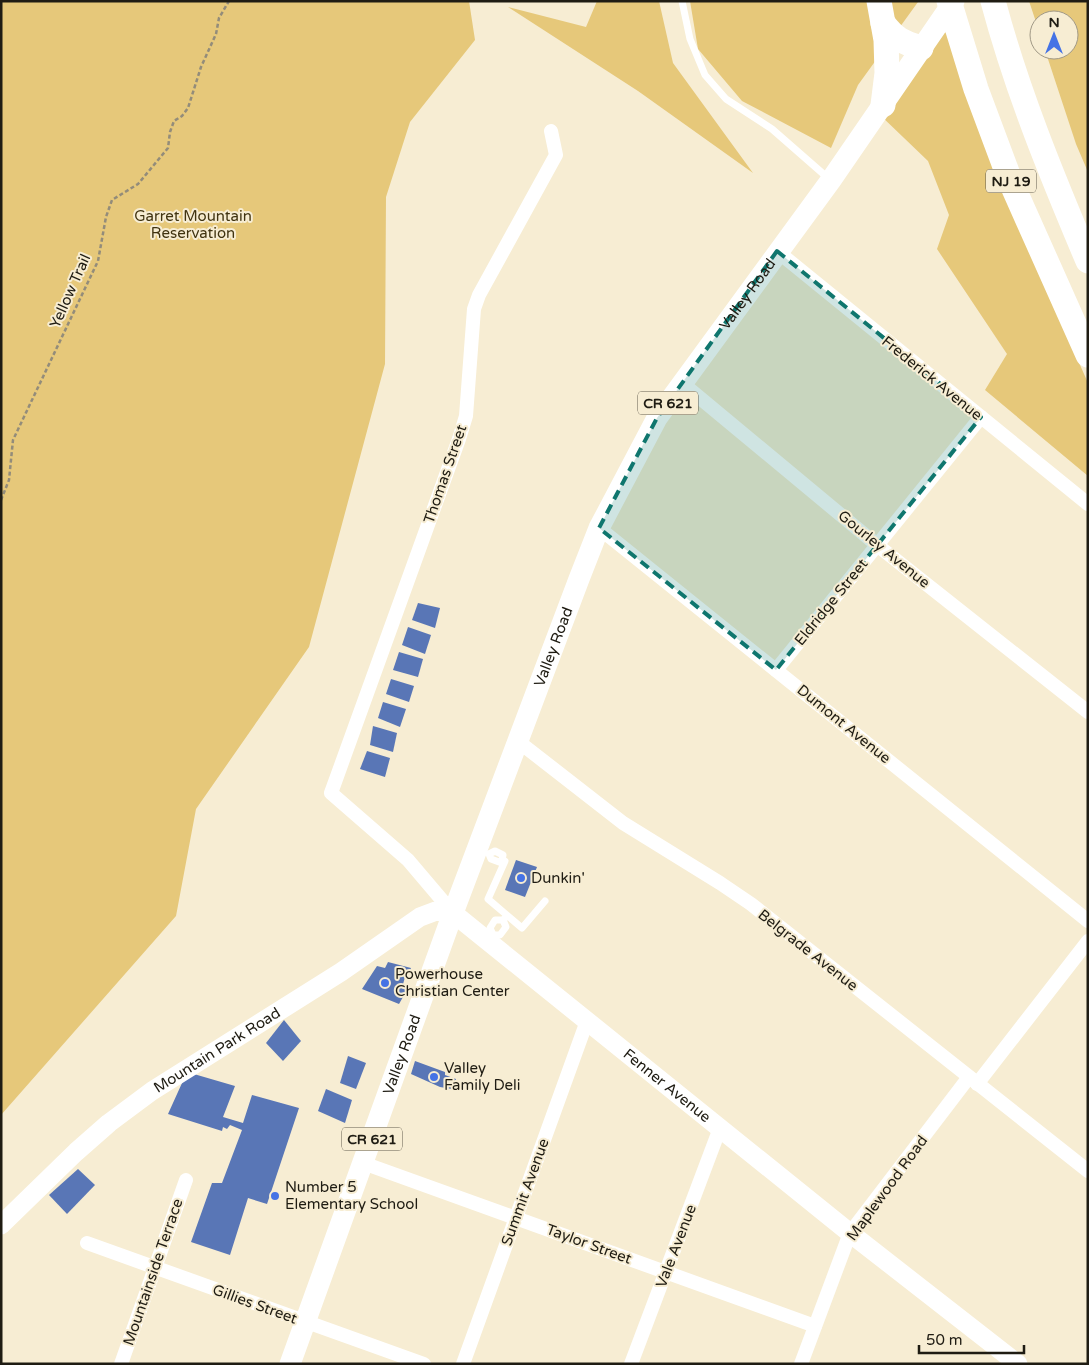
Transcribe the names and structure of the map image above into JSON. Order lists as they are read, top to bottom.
{
  "streets": {
    "highway": ["NJ 19"],
    "main road": ["Valley Road", "CR 621"],
    "street": [
      "Frederick Avenue",
      "Thomas Street",
      "Gourley Avenue",
      "Eldridge Street",
      "Dumont Avenue",
      "Belgrade Avenue",
      "Mountain Park Road",
      "Fenner Avenue",
      "Maplewood Road",
      "Summit Avenue",
      "Taylor Street",
      "Vale Avenue",
      "Mountainside Terrace",
      "Gillies Street"
    ],
    "path": ["Yellow Trail"]
  },
  "crossings": [
    ["Valley Road", "Frederick Avenue"],
    ["Valley Road", "Gourley Avenue"],
    ["Valley Road", "Dumont Avenue"],
    ["Valley Road", "Belgrade Avenue"],
    ["Valley Road", "Mountain Park Road"],
    ["Valley Road", "Fenner Avenue"],
    ["Valley Road", "Taylor Street"],
    ["Valley Road", "Gillies Street"],
    ["Frederick Avenue", "Eldridge Street"],
    ["Thomas Street", "Fenner Avenue"],
    ["Gourley Avenue", "Eldridge Street"],
    ["Eldridge Street", "Dumont Avenue"],
    ["Belgrade Avenue", "Maplewood Road"],
    ["Mountain Park Road", "Fenner Avenue"],
    ["Fenner Avenue", "Maplewood Road"],
    ["Fenner Avenue", "Summit Avenue"],
    ["Fenner Avenue", "Vale Avenue"],
    ["Maplewood Road", "Taylor Street"],
    ["Summit Avenue", "Taylor Street"],
    ["Taylor Street", "Vale Avenue"],
    ["Mountainside Terrace", "Gillies Street"]
  ],
  "parks": ["Garret Mountain Reservation"],
  "places": [
    "Dunkin'",
    "Powerhouse Christian Center",
    "Valley Family Deli",
    "Number 5 Elementary School"
  ],
  "scale_bar": "50 m",
  "north": "top"
}
